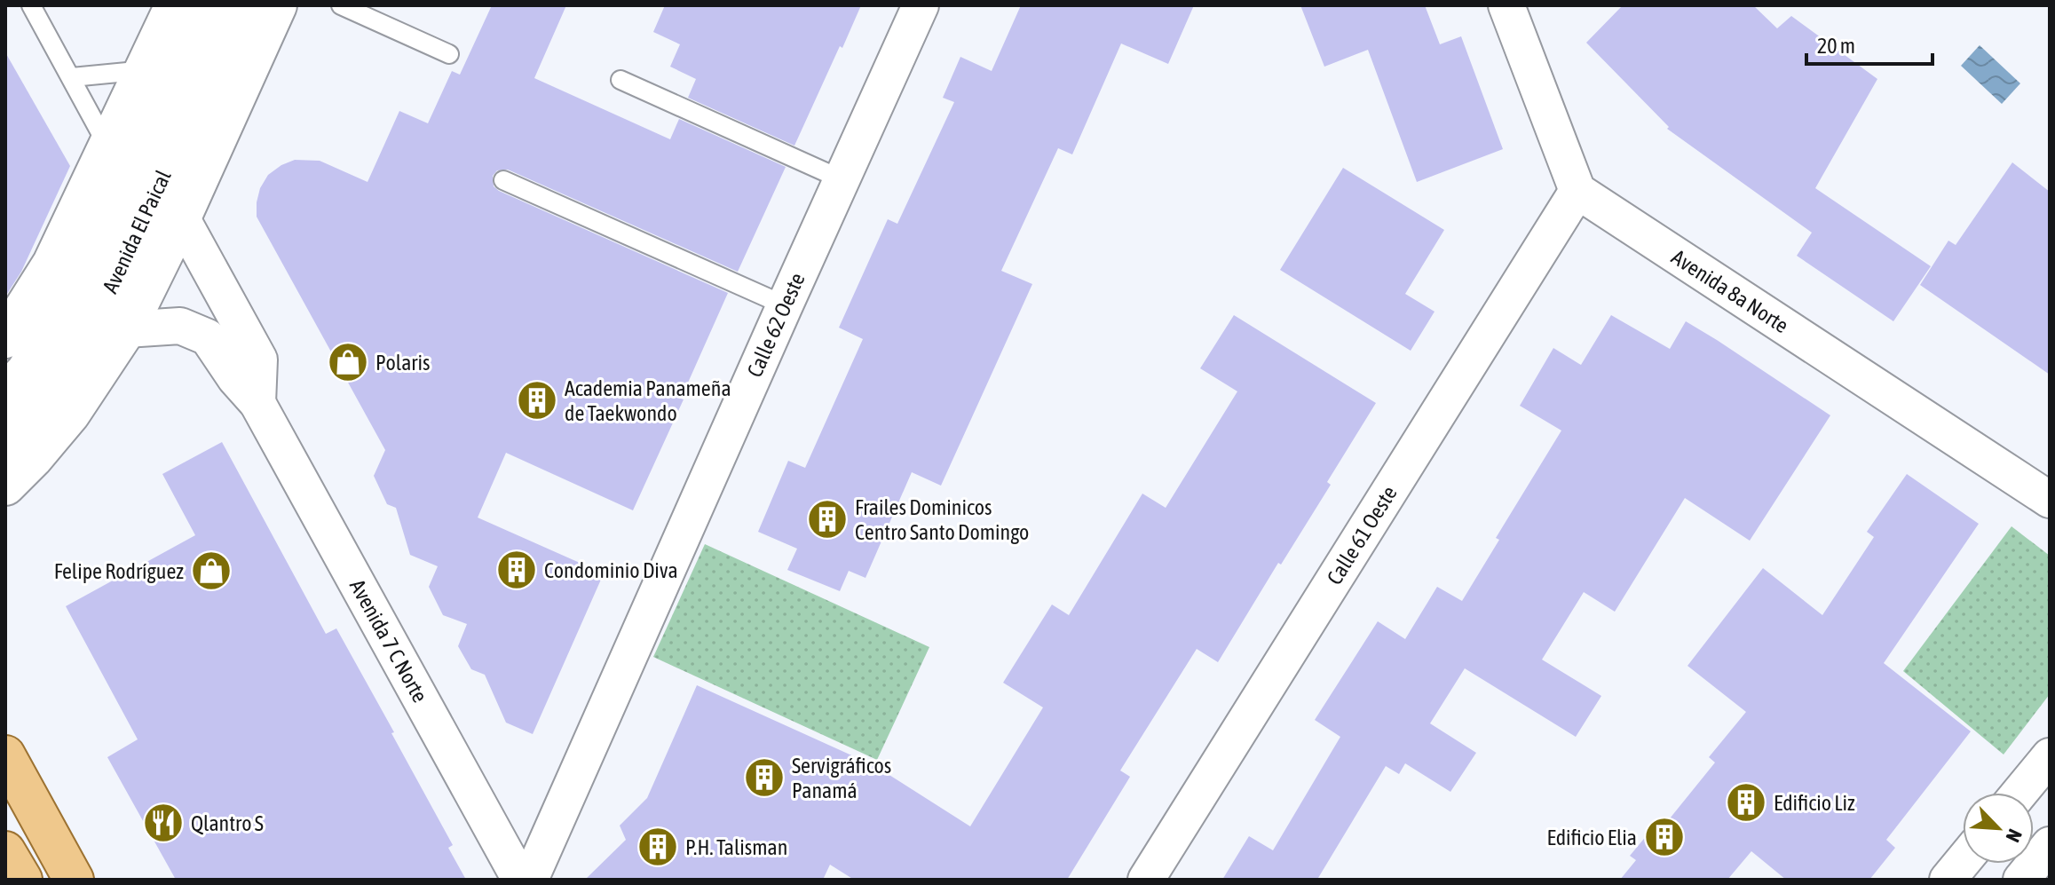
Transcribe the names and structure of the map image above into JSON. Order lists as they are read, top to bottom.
{
  "streets": {
    "main road": ["Avenida El Paical"],
    "street": [
      "Avenida 8a Norte",
      "Calle 62 Oeste",
      "Calle 61 Oeste",
      "Avenida 7 C Norte"
    ]
  },
  "crossings": [
    ["Avenida 8a Norte", "Calle 61 Oeste"]
  ],
  "places": {
    "shop": ["Polaris", "Felipe Rodríguez"],
    "building": [
      "Academia Panameña de Taekwondo",
      "Frailes Dominicos Centro Santo Domingo",
      "Condominio Diva",
      "Servigráficos Panamá",
      "Edificio Liz",
      "Edificio Elia",
      "P.H. Talisman"
    ],
    "restaurant": ["Qlantro S"]
  },
  "scale_bar": "20 m",
  "north": "bottom right"
}
